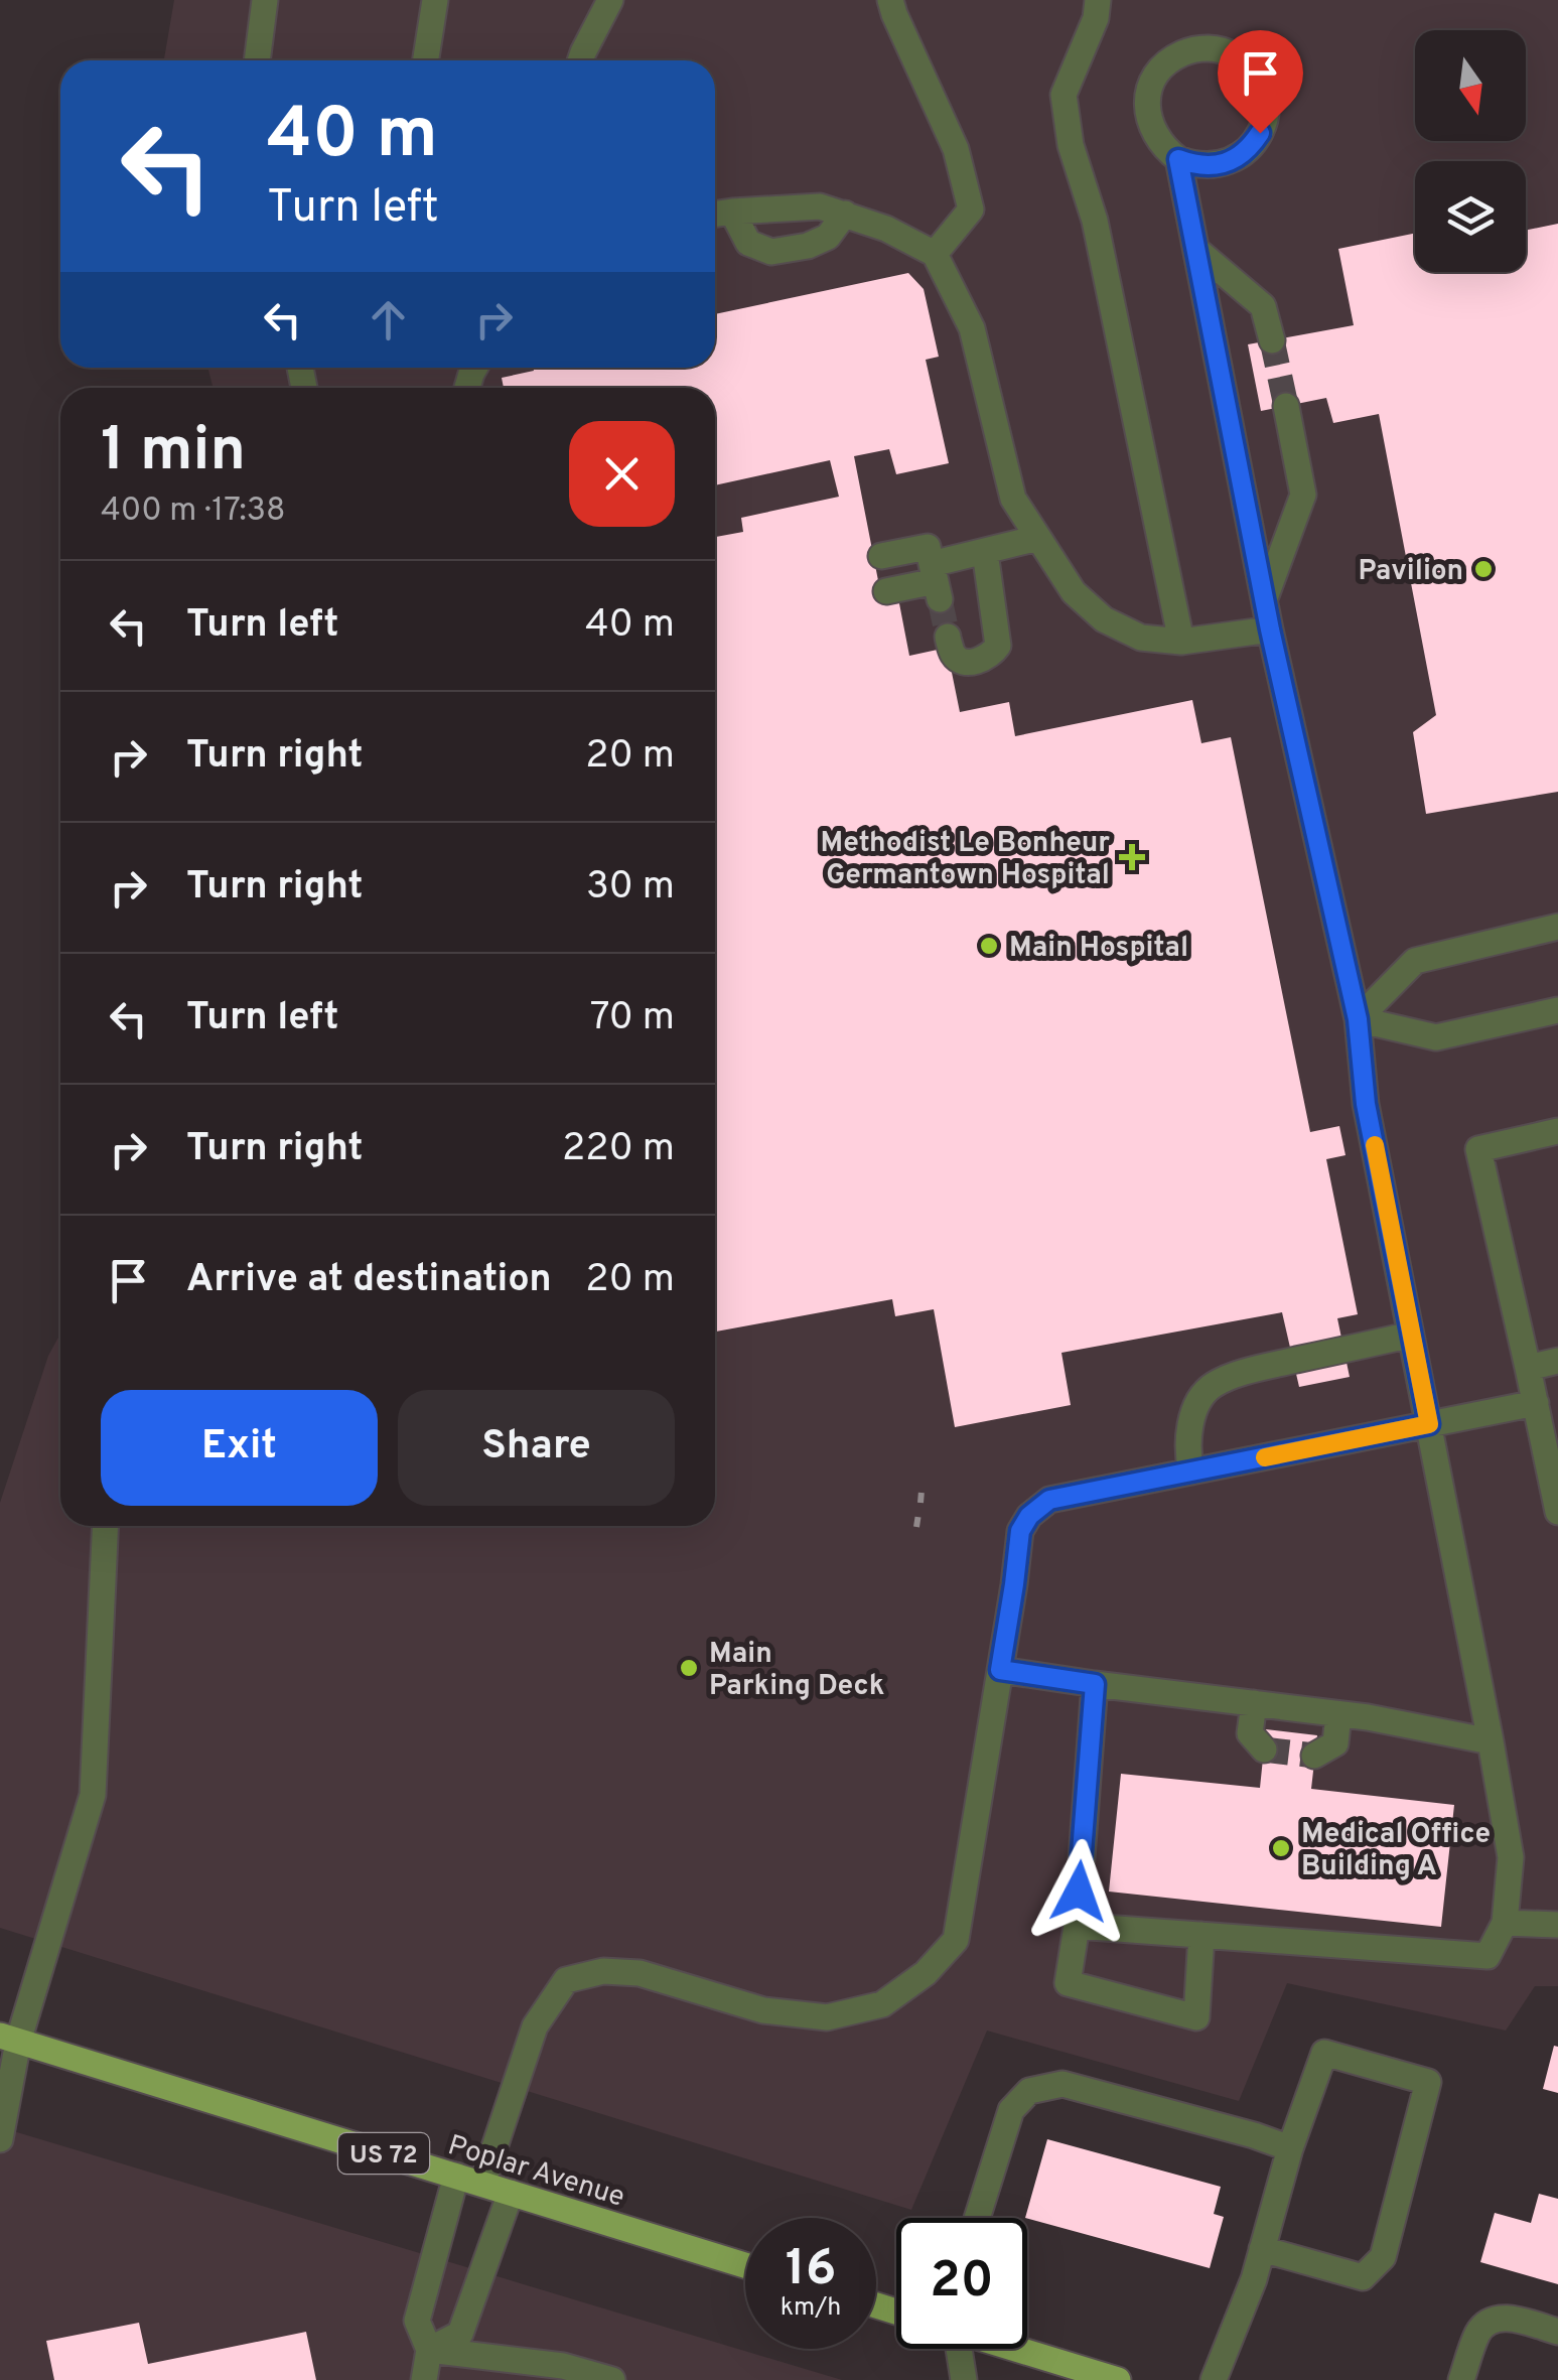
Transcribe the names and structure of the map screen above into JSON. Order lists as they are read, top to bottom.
{
  "streets": {
    "main road": ["US 72", "Poplar Avenue"]
  },
  "places": {
    "other": [
      "Pavilion",
      "Main Hospital",
      "Main Parking Deck",
      "Medical Office Building A"
    ],
    "health": ["Methodist Le Bonheur Germantown Hospital"]
  },
  "north": "bottom",
  "page": {
    "turn": ["40 m", "Turn left"],
    "heading": ["1 min", "400 m · 17:38"],
    "list": [
      {
        "name": "Turn left",
        "value": "40 m"
      },
      {
        "name": "Turn right",
        "value": "20 m"
      },
      {
        "name": "Turn right",
        "value": "30 m"
      },
      {
        "name": "Turn left",
        "value": "70 m"
      },
      {
        "name": "Turn right",
        "value": "220 m"
      },
      {
        "name": "Arrive at destination",
        "value": "20 m"
      }
    ],
    "buttons": ["Exit", "Share"],
    "speed": "16 km/h",
    "limit": "20"
  }
}
